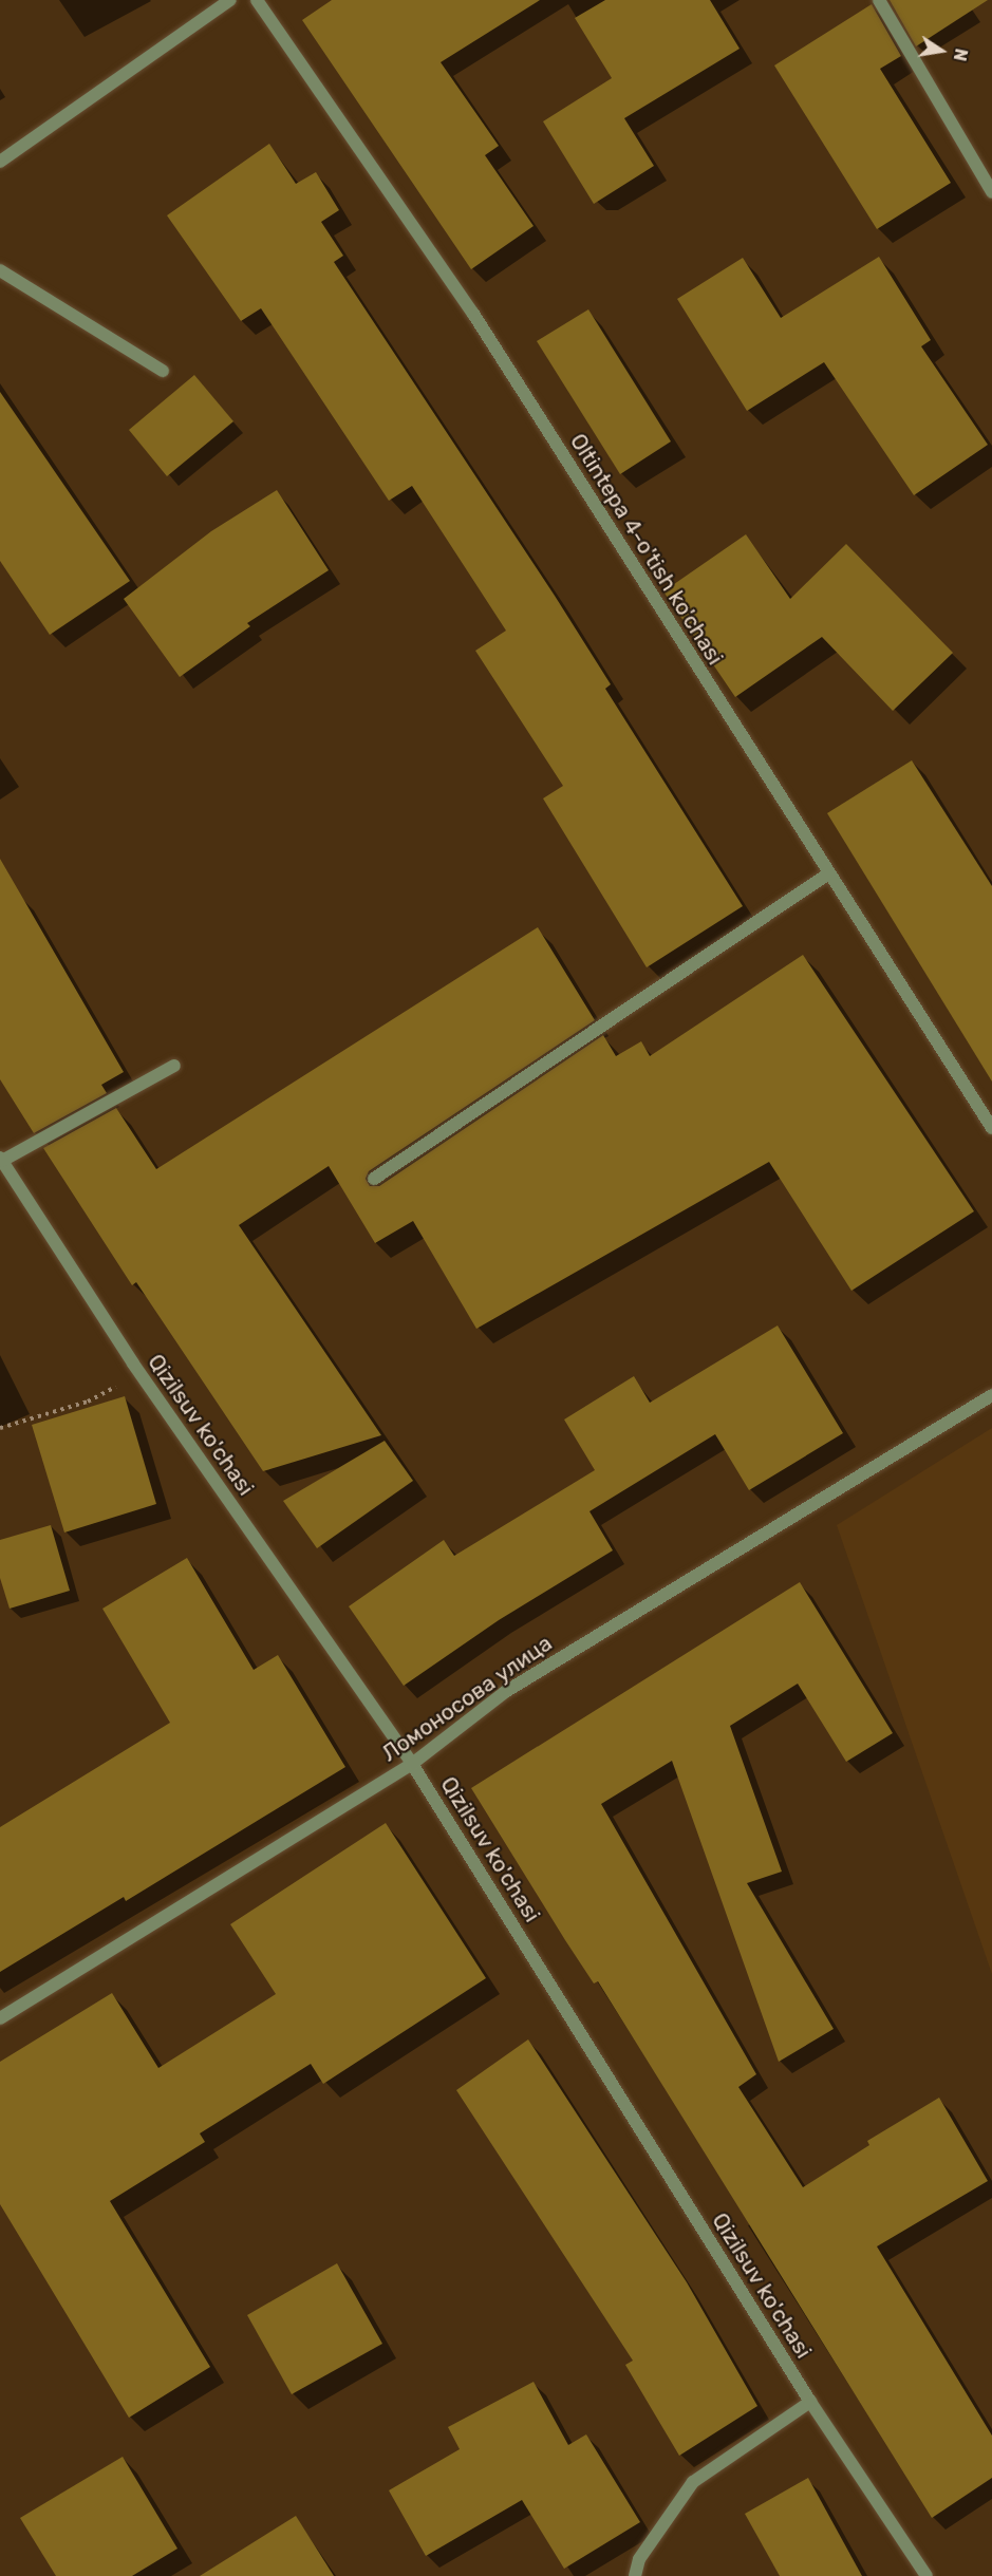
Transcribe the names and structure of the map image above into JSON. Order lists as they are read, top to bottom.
{
  "streets": {
    "street": ["Oltintepa 4-o'tish ko'chasi", "Qizilsuv ko'chasi", "Ломоносова улица"]
  },
  "crossings": [
    ["Qizilsuv ko'chasi", "Ломоносова улица"]
  ],
  "north": "right"
}
